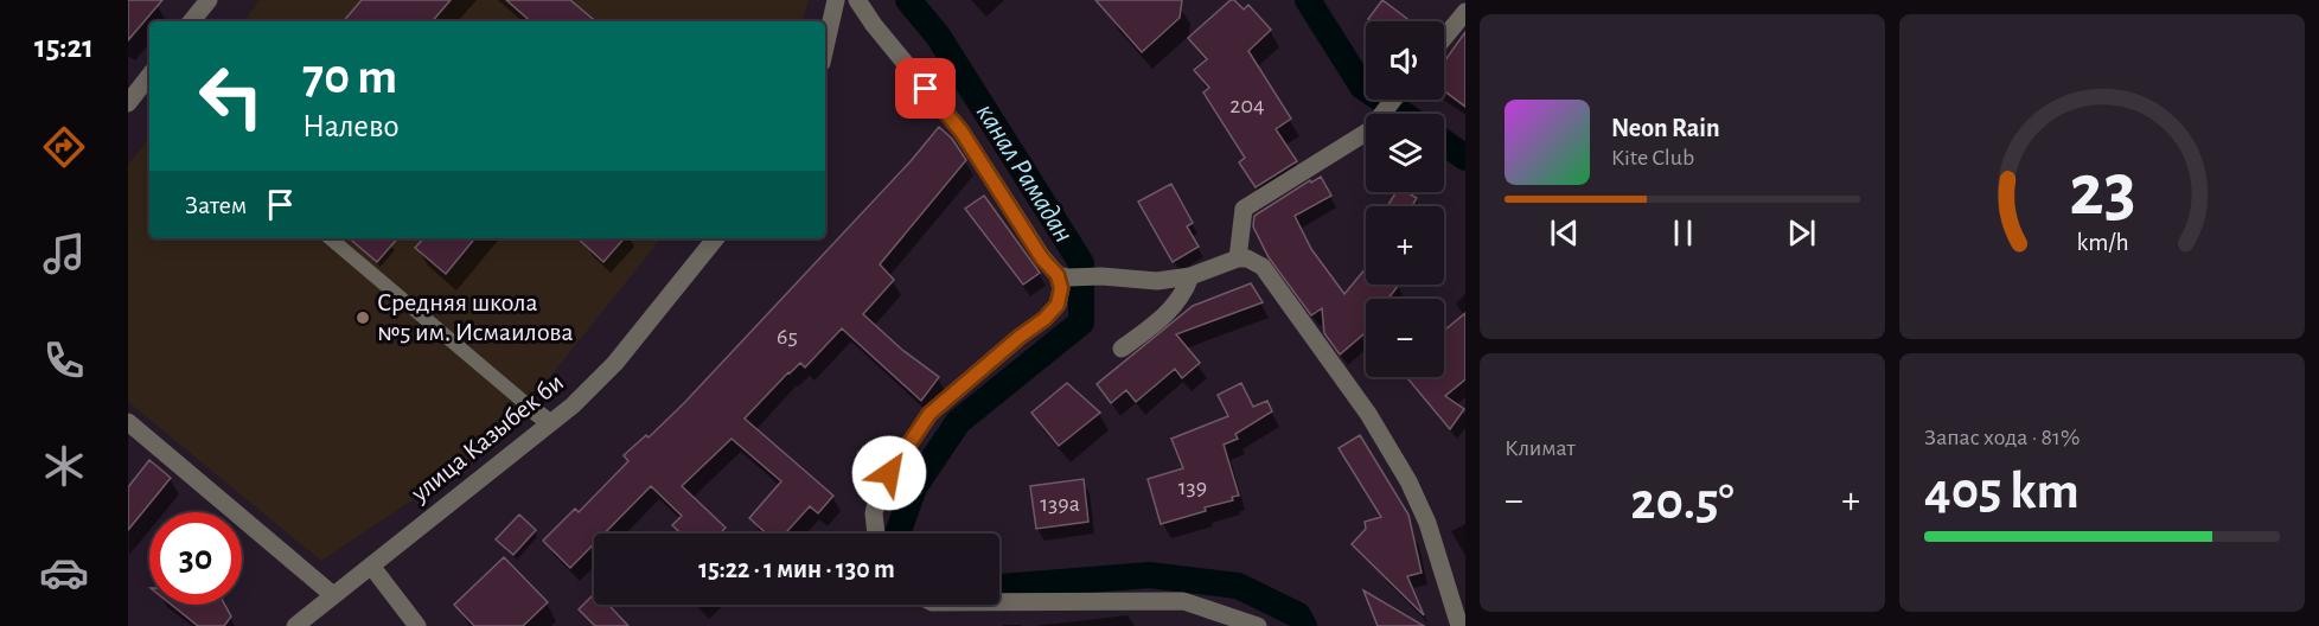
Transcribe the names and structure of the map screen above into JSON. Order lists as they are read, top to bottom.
{
  "streets": {
    "street": ["улица Казыбек би"]
  },
  "water": ["канал Рамадан"],
  "places": ["Средняя школа №5 им. Исмаилова"],
  "house_numbers": [
    "204",
    "65",
    "139",
    "139а"
  ],
  "page": {
    "tabs": "15:21",
    "map_buttons": ["+", "−"],
    "turn": ["70 m", "Налево"],
    "song": ["Neon Rain", "Kite Club"],
    "then": "Затем",
    "tile": [
      "Климат",
      ["Запас хода · 81%", "405 km"]
    ],
    "heat": ["−", "20.5°", "+"],
    "limit": "30",
    "trip": "15:22 · 1 мин · 130 m",
    "gauge": ["23", "km/h"]
  }
}
